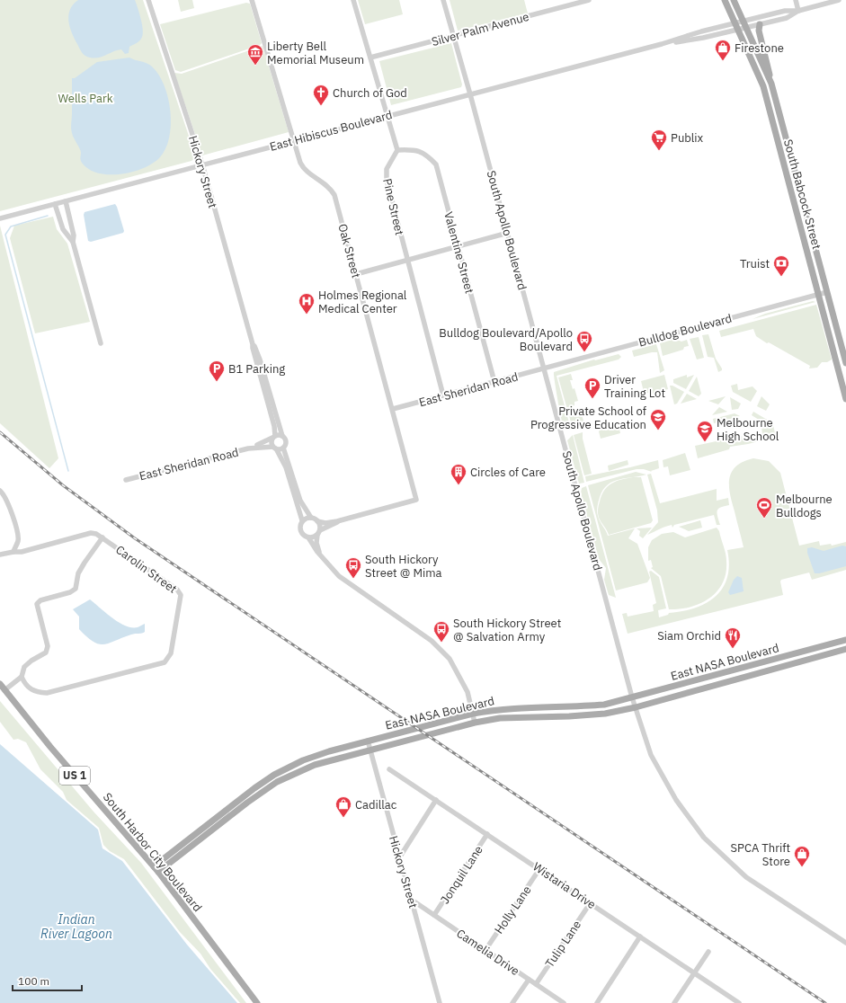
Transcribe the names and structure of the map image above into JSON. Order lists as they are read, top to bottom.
{
  "streets": {
    "main road": [
      "South Babcock Street",
      "East NASA Boulevard",
      "US 1",
      "South Harbor City Boulevard"
    ],
    "street": [
      "Silver Palm Avenue",
      "East Hibiscus Boulevard",
      "Hickory Street",
      "Pine Street",
      "South Apollo Boulevard",
      "Oak Street",
      "Valentine Street",
      "Bulldog Boulevard",
      "East Sheridan Road",
      "Carolin Street",
      "Jonquil Lane",
      "Wistaria Drive",
      "Holly Lane",
      "Tulip Lane",
      "Camelia Drive"
    ]
  },
  "crossings": [
    ["Silver Palm Avenue", "South Apollo Boulevard"],
    ["East Hibiscus Boulevard", "Hickory Street"],
    ["East Hibiscus Boulevard", "South Babcock Street"],
    ["East Hibiscus Boulevard", "South Apollo Boulevard"],
    ["East Hibiscus Boulevard", "Oak Street"],
    ["Hickory Street", "East Sheridan Road"],
    ["Hickory Street", "East NASA Boulevard"],
    ["Hickory Street", "Camelia Drive"],
    ["South Babcock Street", "Bulldog Boulevard"],
    ["Pine Street", "Valentine Street"],
    ["Pine Street", "East Sheridan Road"],
    ["South Apollo Boulevard", "Bulldog Boulevard"],
    ["South Apollo Boulevard", "East Sheridan Road"],
    ["South Apollo Boulevard", "East NASA Boulevard"],
    ["Oak Street", "East Sheridan Road"],
    ["Valentine Street", "East Sheridan Road"],
    ["Bulldog Boulevard", "East Sheridan Road"],
    ["East NASA Boulevard", "South Harbor City Boulevard"],
    ["Jonquil Lane", "Wistaria Drive"],
    ["Jonquil Lane", "Camelia Drive"],
    ["Wistaria Drive", "Holly Lane"],
    ["Wistaria Drive", "Tulip Lane"],
    ["Holly Lane", "Camelia Drive"],
    ["Tulip Lane", "Camelia Drive"]
  ],
  "water": ["Indian River Lagoon"],
  "parks": ["Wells Park"],
  "places": {
    "shop": ["Firestone", "Cadillac", "SPCA Thrift Store"],
    "museum": ["Liberty Bell Memorial Museum"],
    "church": ["Church of God"],
    "supermarket": ["Publix"],
    "bank": ["Truist"],
    "hospital": ["Holmes Regional Medical Center"],
    "bus stop": ["Bulldog Boulevard/Apollo Boulevard", "South Hickory Street @ Mima", "South Hickory Street @ Salvation Army"],
    "parking": ["B1 Parking", "Driver Training Lot"],
    "school or university": ["Private School of Progressive Education", "Melbourne High School"],
    "building": ["Circles of Care"],
    "sports": ["Melbourne Bulldogs"],
    "restaurant": ["Siam Orchid"]
  },
  "scale_bar": "100 m"
}
